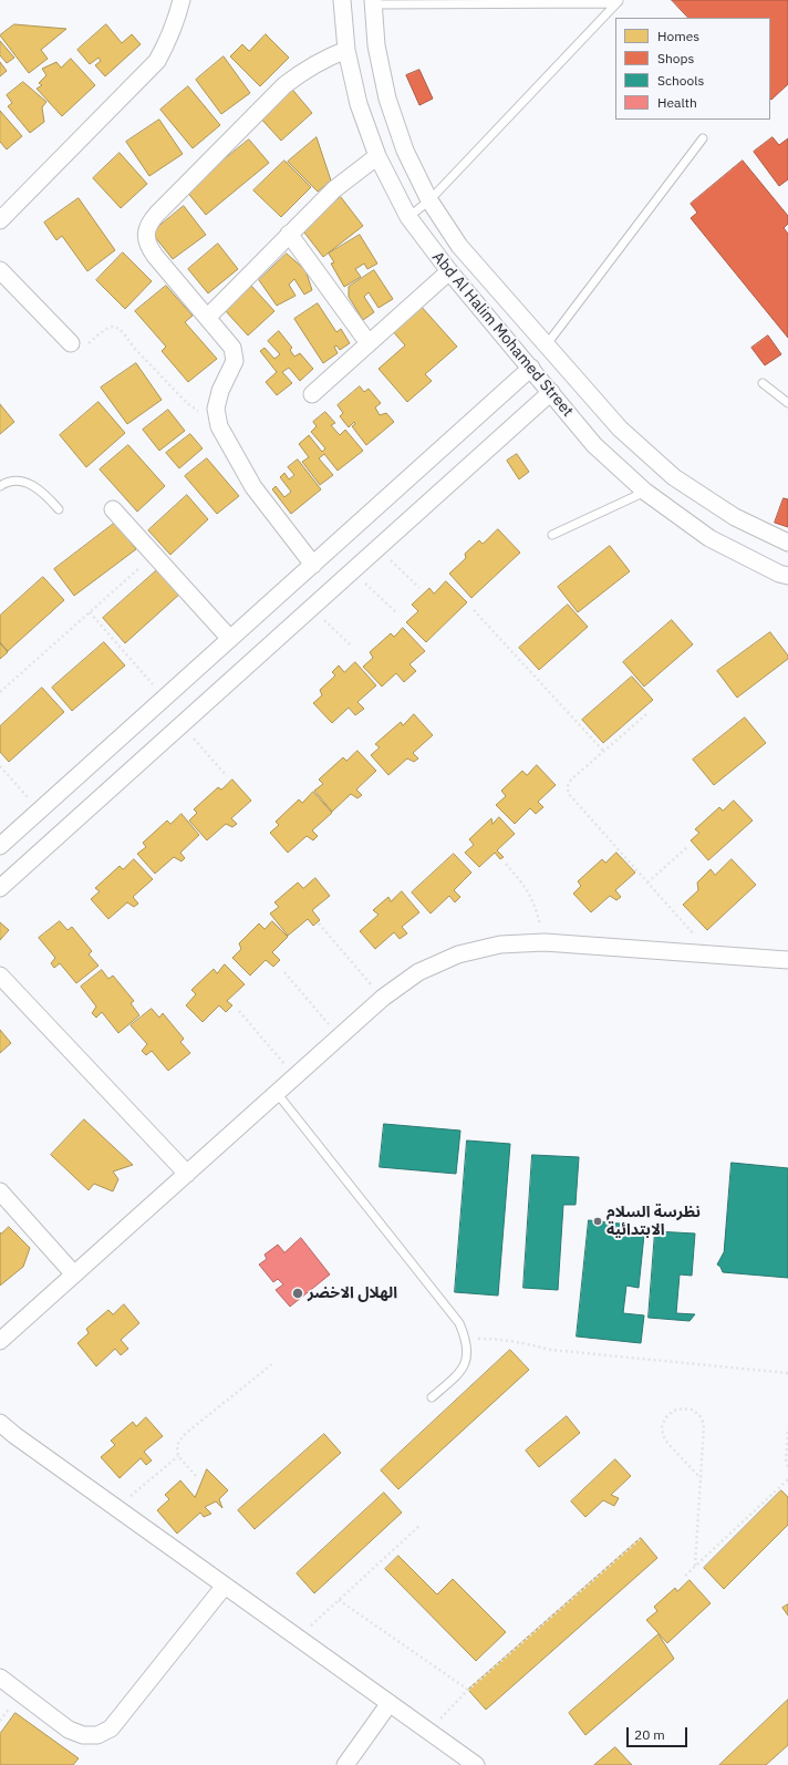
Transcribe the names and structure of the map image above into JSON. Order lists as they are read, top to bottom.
{
  "streets": {
    "street": ["Abd Al Halim Mohamed Street"]
  },
  "places": ["نظرسة السلام الابتدائية", "الهلال الاخضر"],
  "legend": [
    "Homes",
    "Shops",
    "Schools",
    "Health"
  ],
  "scale_bar": "20 m"
}
